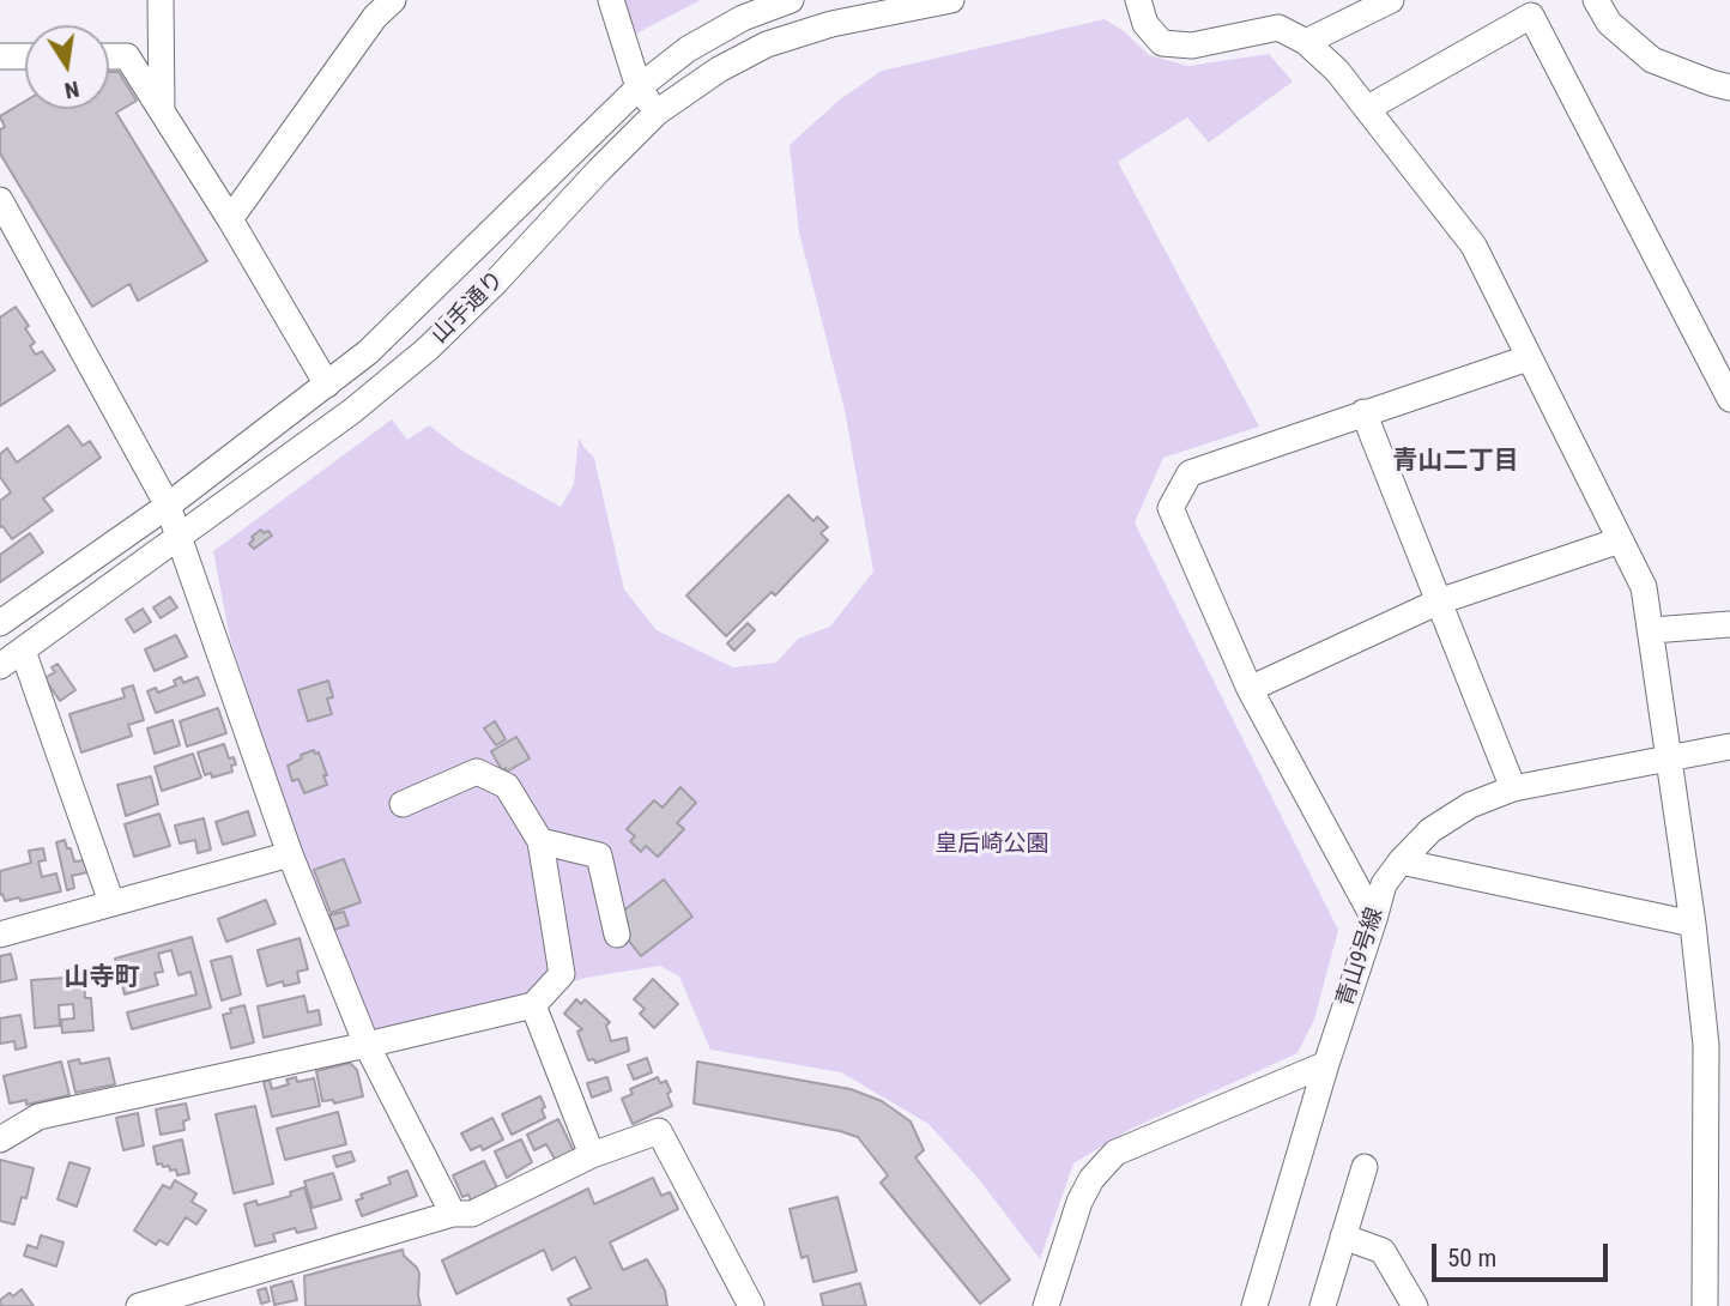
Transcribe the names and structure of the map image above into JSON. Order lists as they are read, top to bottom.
{
  "streets": {
    "street": ["山手通り", "青山9号線"]
  },
  "districts": ["青山二丁目", "山寺町"],
  "parks": ["皇后崎公園"],
  "scale_bar": "50 m",
  "north": "bottom"
}
